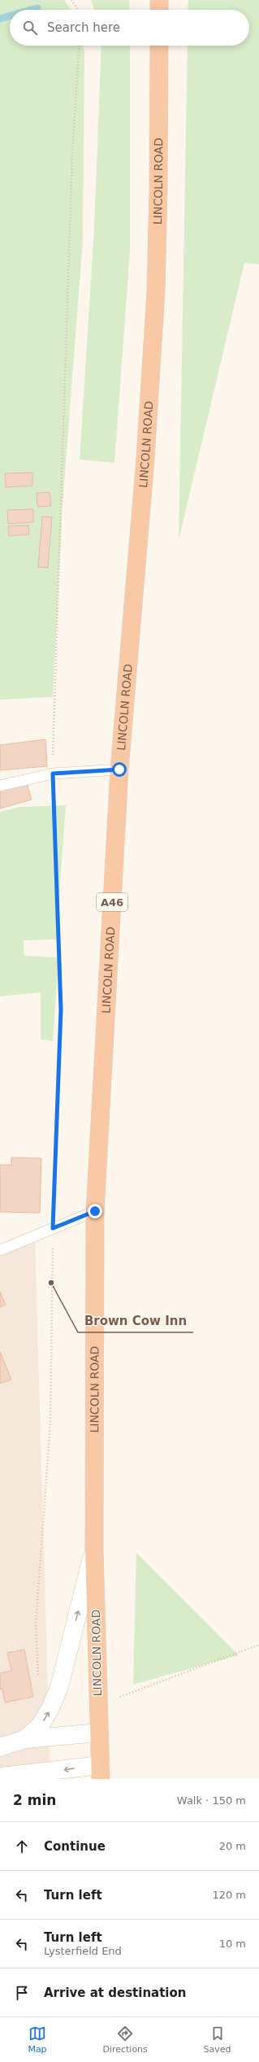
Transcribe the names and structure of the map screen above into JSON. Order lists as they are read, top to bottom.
{
  "streets": {
    "highway": ["LINCOLN ROAD", "A46"]
  },
  "places": ["Brown Cow Inn"],
  "page": {
    "search": "Search here",
    "heading": ["2 min", "Walk · 150 m"],
    "list": [
      ["Continue", "20 m"],
      ["Turn left", "120 m"],
      ["Turn left", "Lysterfield End", "10 m"],
      "Arrive at destination"
    ],
    "nav": ["Map", "Directions", "Saved"]
  }
}
